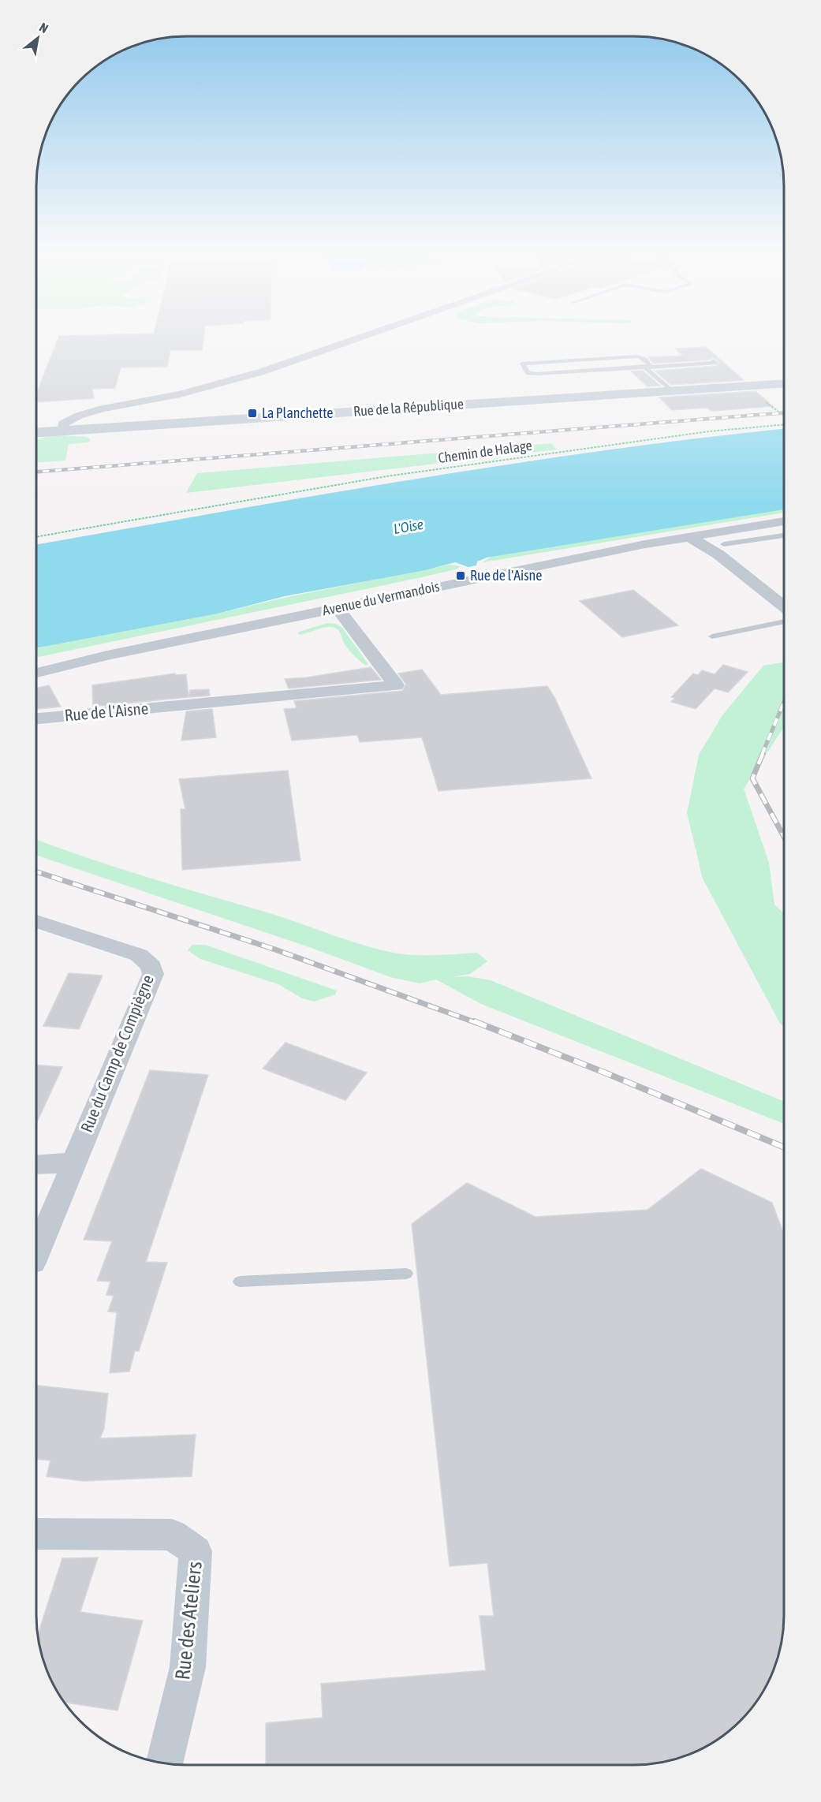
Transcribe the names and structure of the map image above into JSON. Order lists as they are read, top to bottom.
{
  "streets": {
    "main road": ["Rue de la République"],
    "street": [
      "Avenue du Vermandois",
      "Rue de l'Aisne",
      "Rue du Camp de Compiègne",
      "Rue des Ateliers"
    ],
    "path": ["Chemin de Halage"]
  },
  "crossings": [
    ["Avenue du Vermandois", "Rue de l'Aisne"]
  ],
  "water": ["L'Oise"],
  "places": {
    "transit": ["La Planchette", "Rue de l'Aisne"]
  },
  "north": "top right"
}
